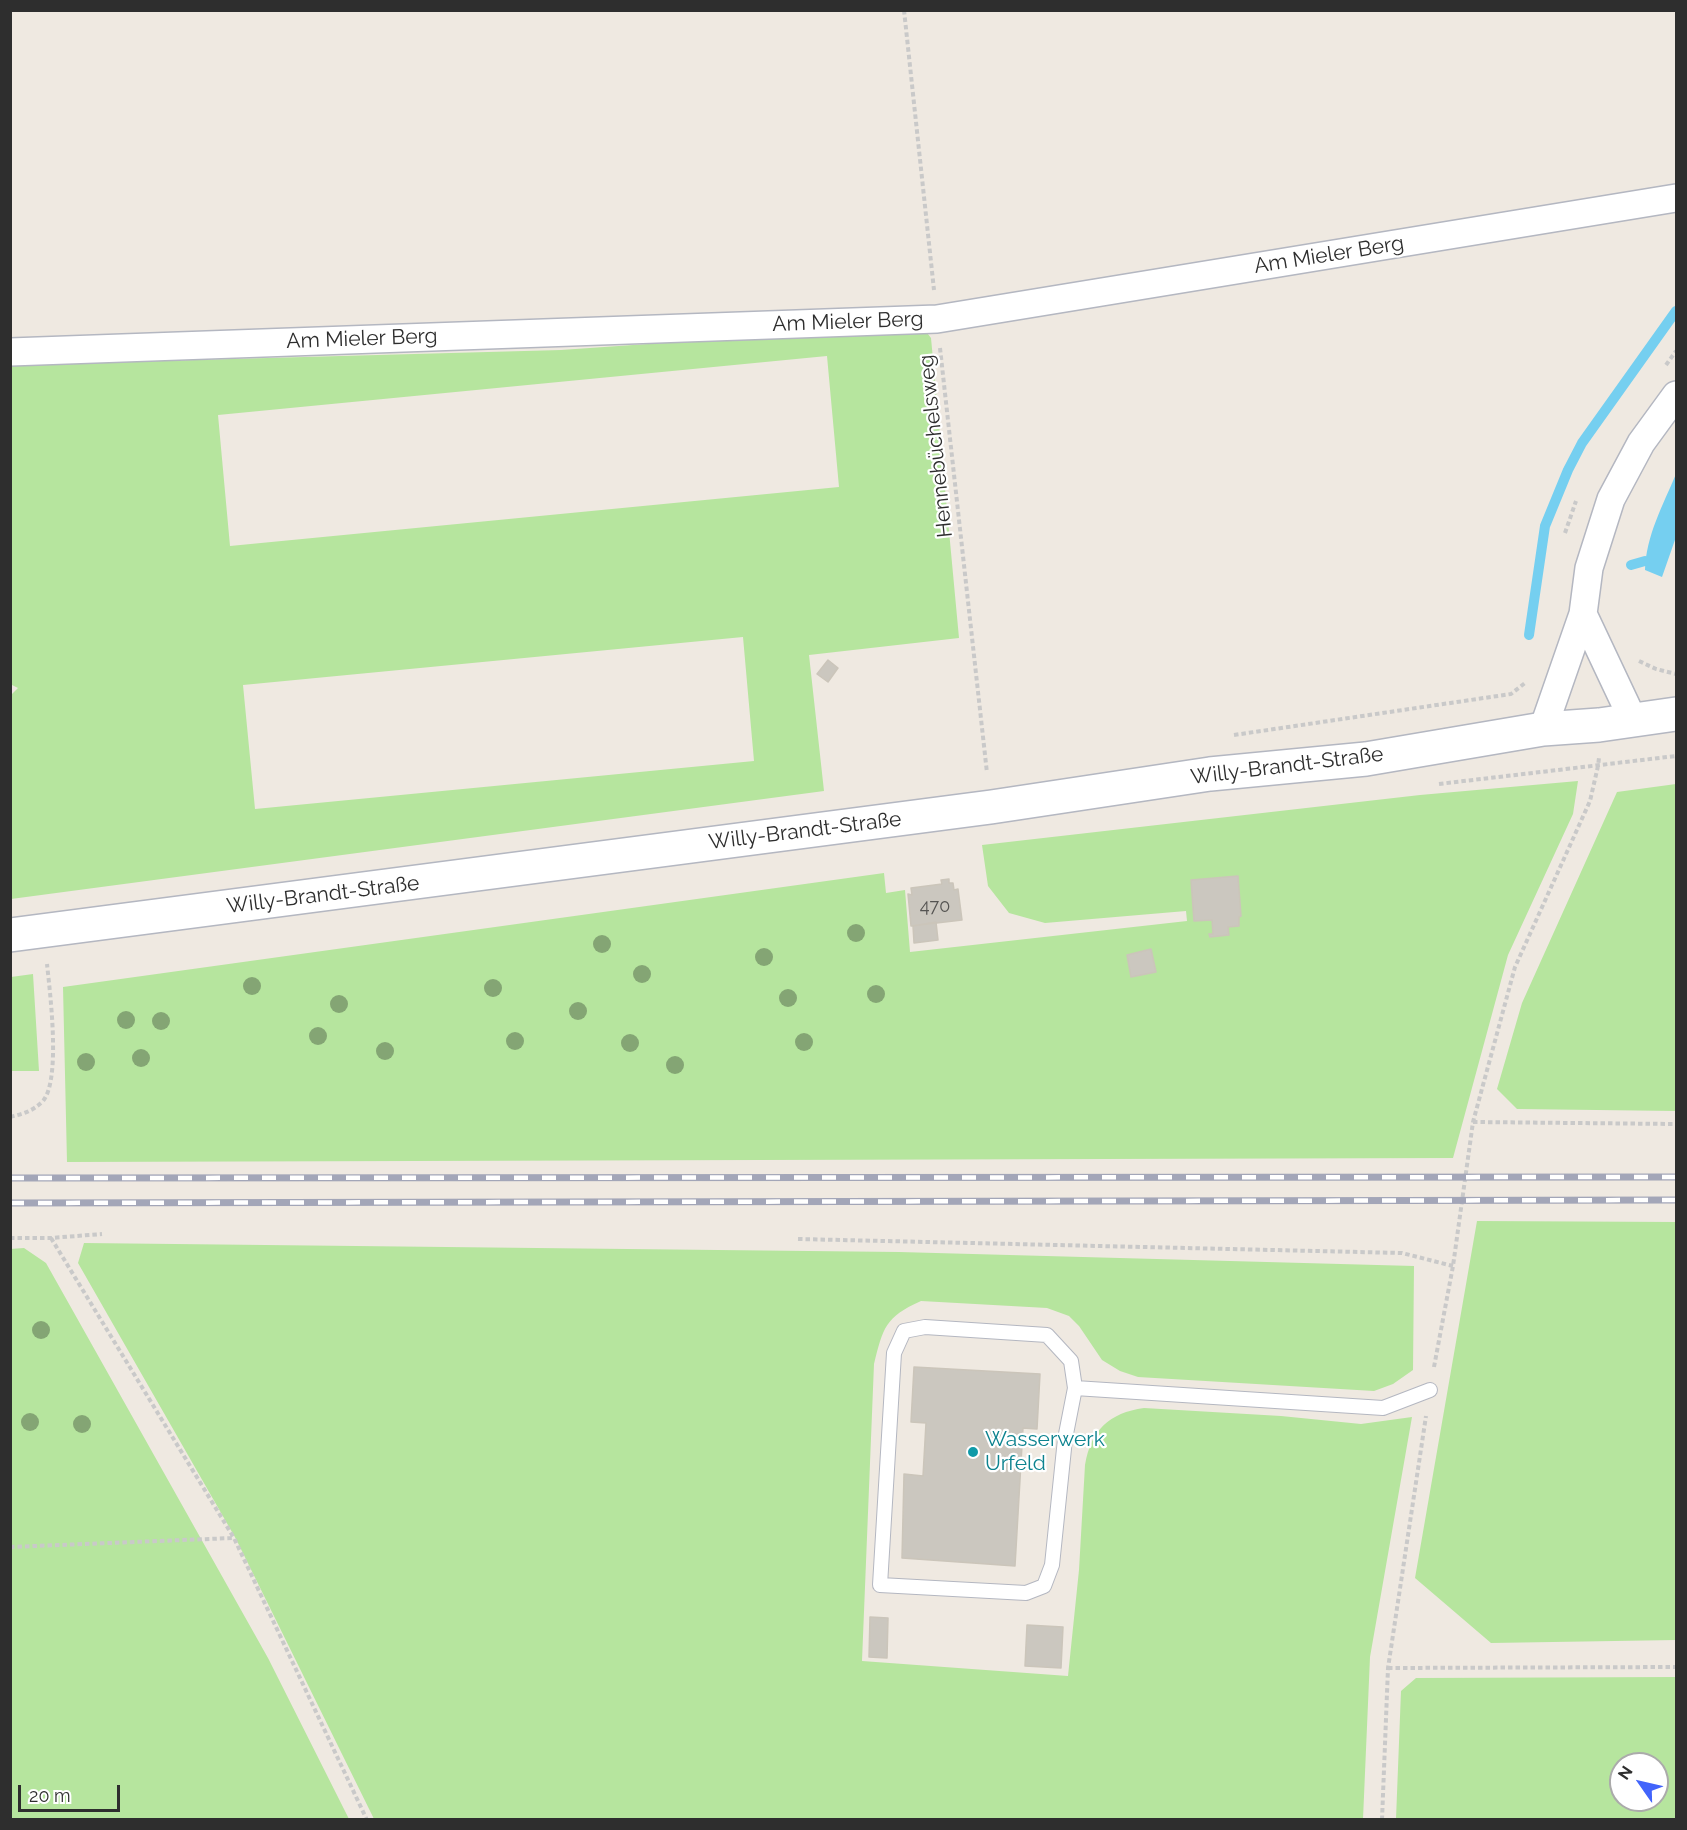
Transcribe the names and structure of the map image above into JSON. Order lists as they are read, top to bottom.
{
  "streets": {
    "main road": ["Willy-Brandt-Straße"],
    "street": ["Am Mieler Berg"],
    "path": ["Hennebüchelsweg"]
  },
  "crossings": [
    ["Am Mieler Berg", "Hennebüchelsweg"],
    ["Hennebüchelsweg", "Willy-Brandt-Straße"]
  ],
  "places": ["Wasserwerk Urfeld"],
  "house_numbers": ["470"],
  "scale_bar": "20 m",
  "north": "top left"
}
